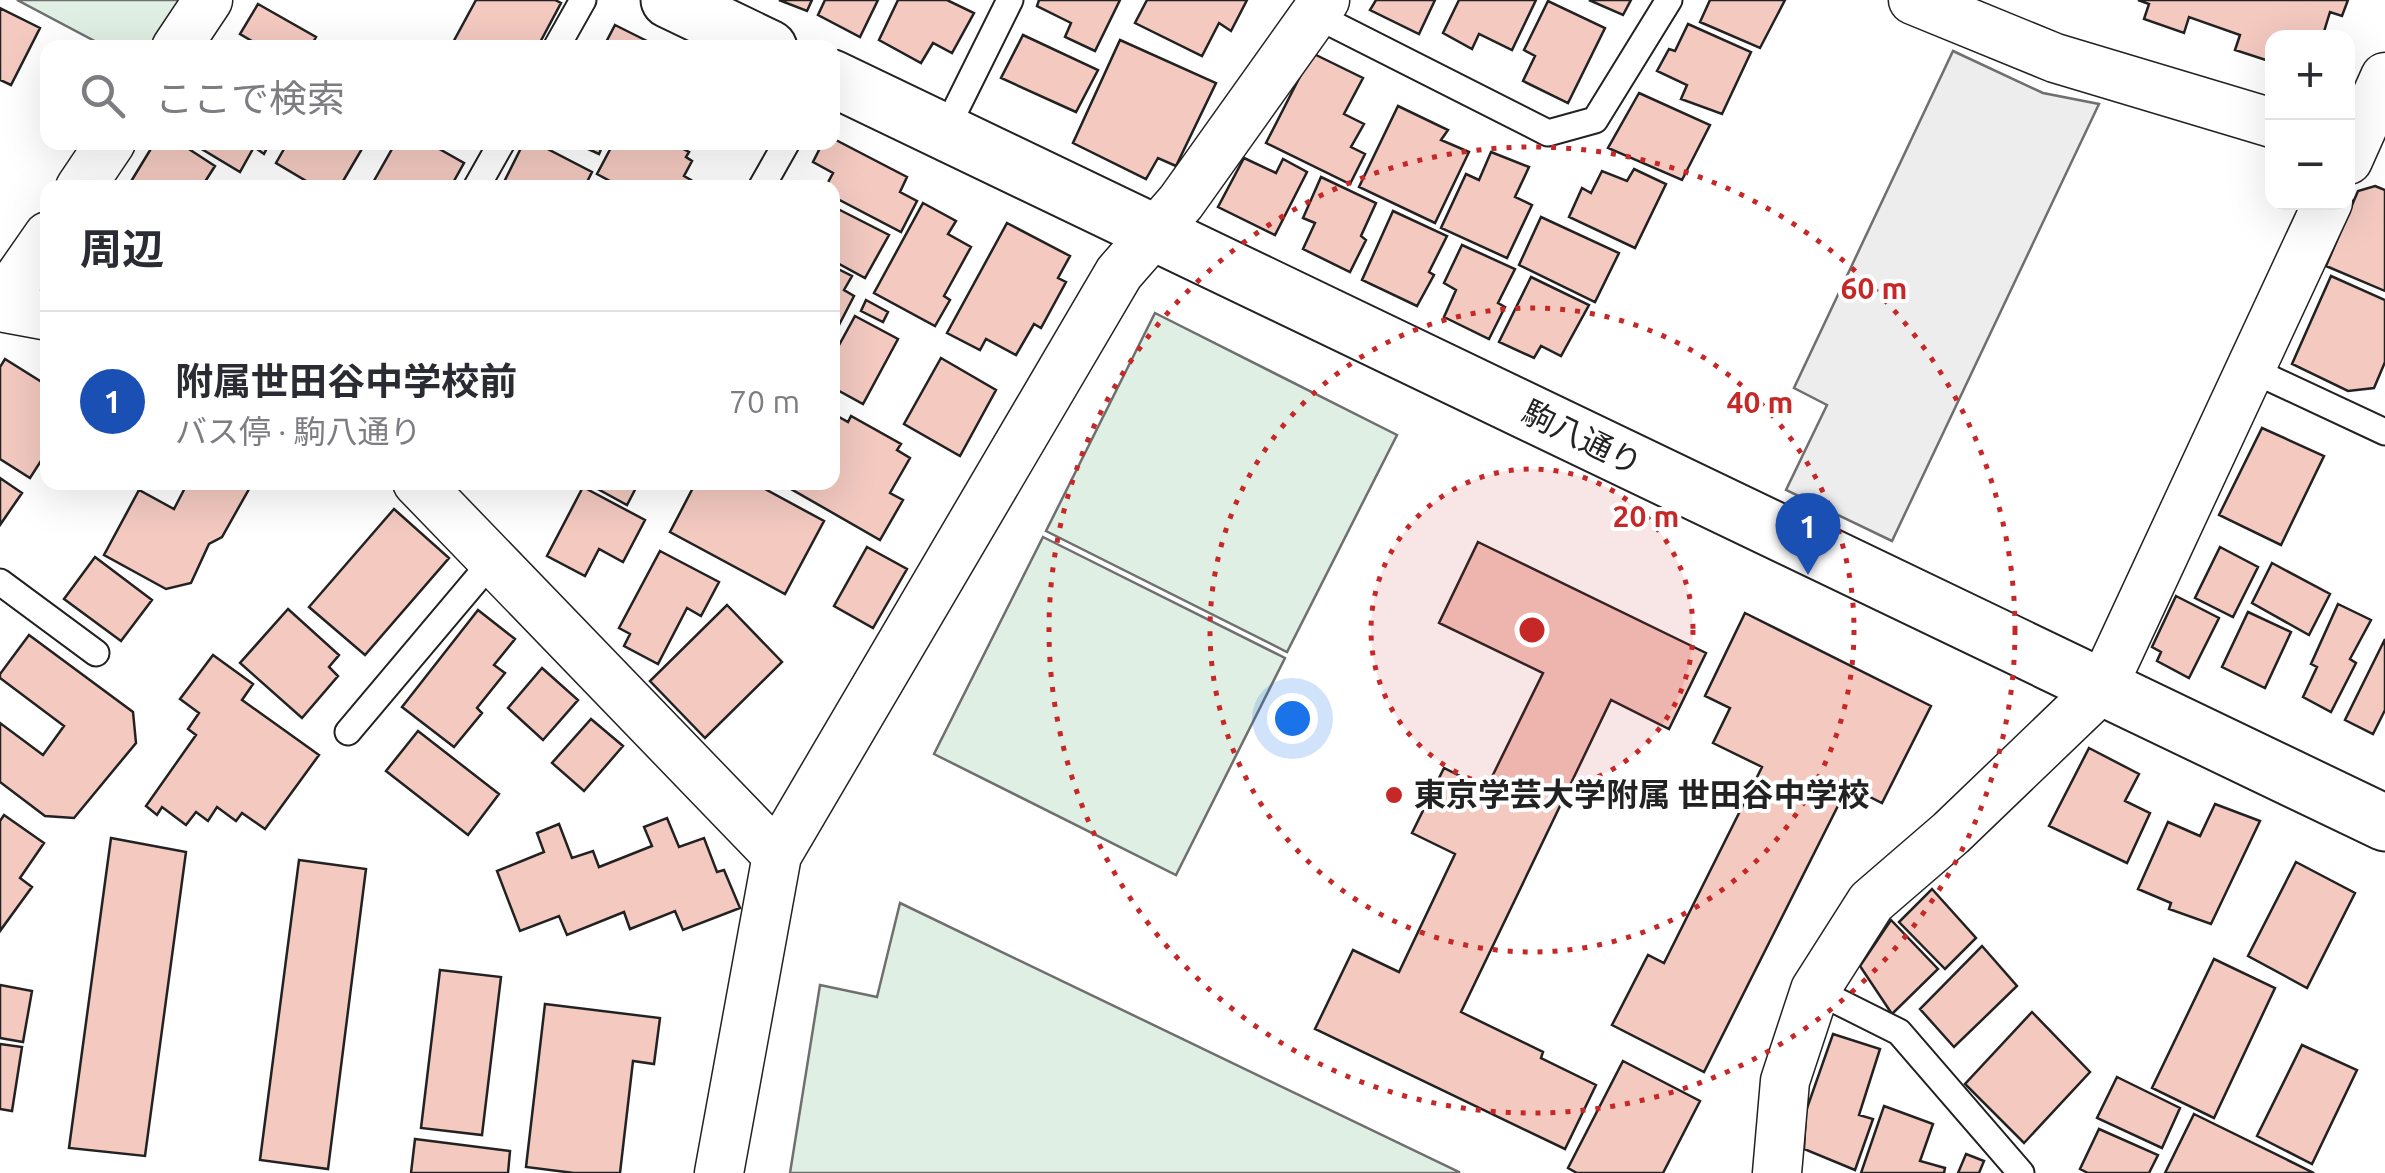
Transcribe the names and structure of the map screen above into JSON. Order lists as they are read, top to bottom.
{
  "streets": {
    "street": ["駒八通り"]
  },
  "places": ["東京学芸大学附属 世田谷中学校"],
  "page": {
    "map_buttons": ["+", "−"],
    "search": "ここで検索",
    "heading": "周辺",
    "list": [
      {
        "mark": "1",
        "name": "附属世田谷中学校前",
        "note": "バス停 · 駒八通り",
        "value": "70 m"
      }
    ],
    "pins": "1"
  },
  "rings": ["60 m", "40 m", "20 m"]
}
